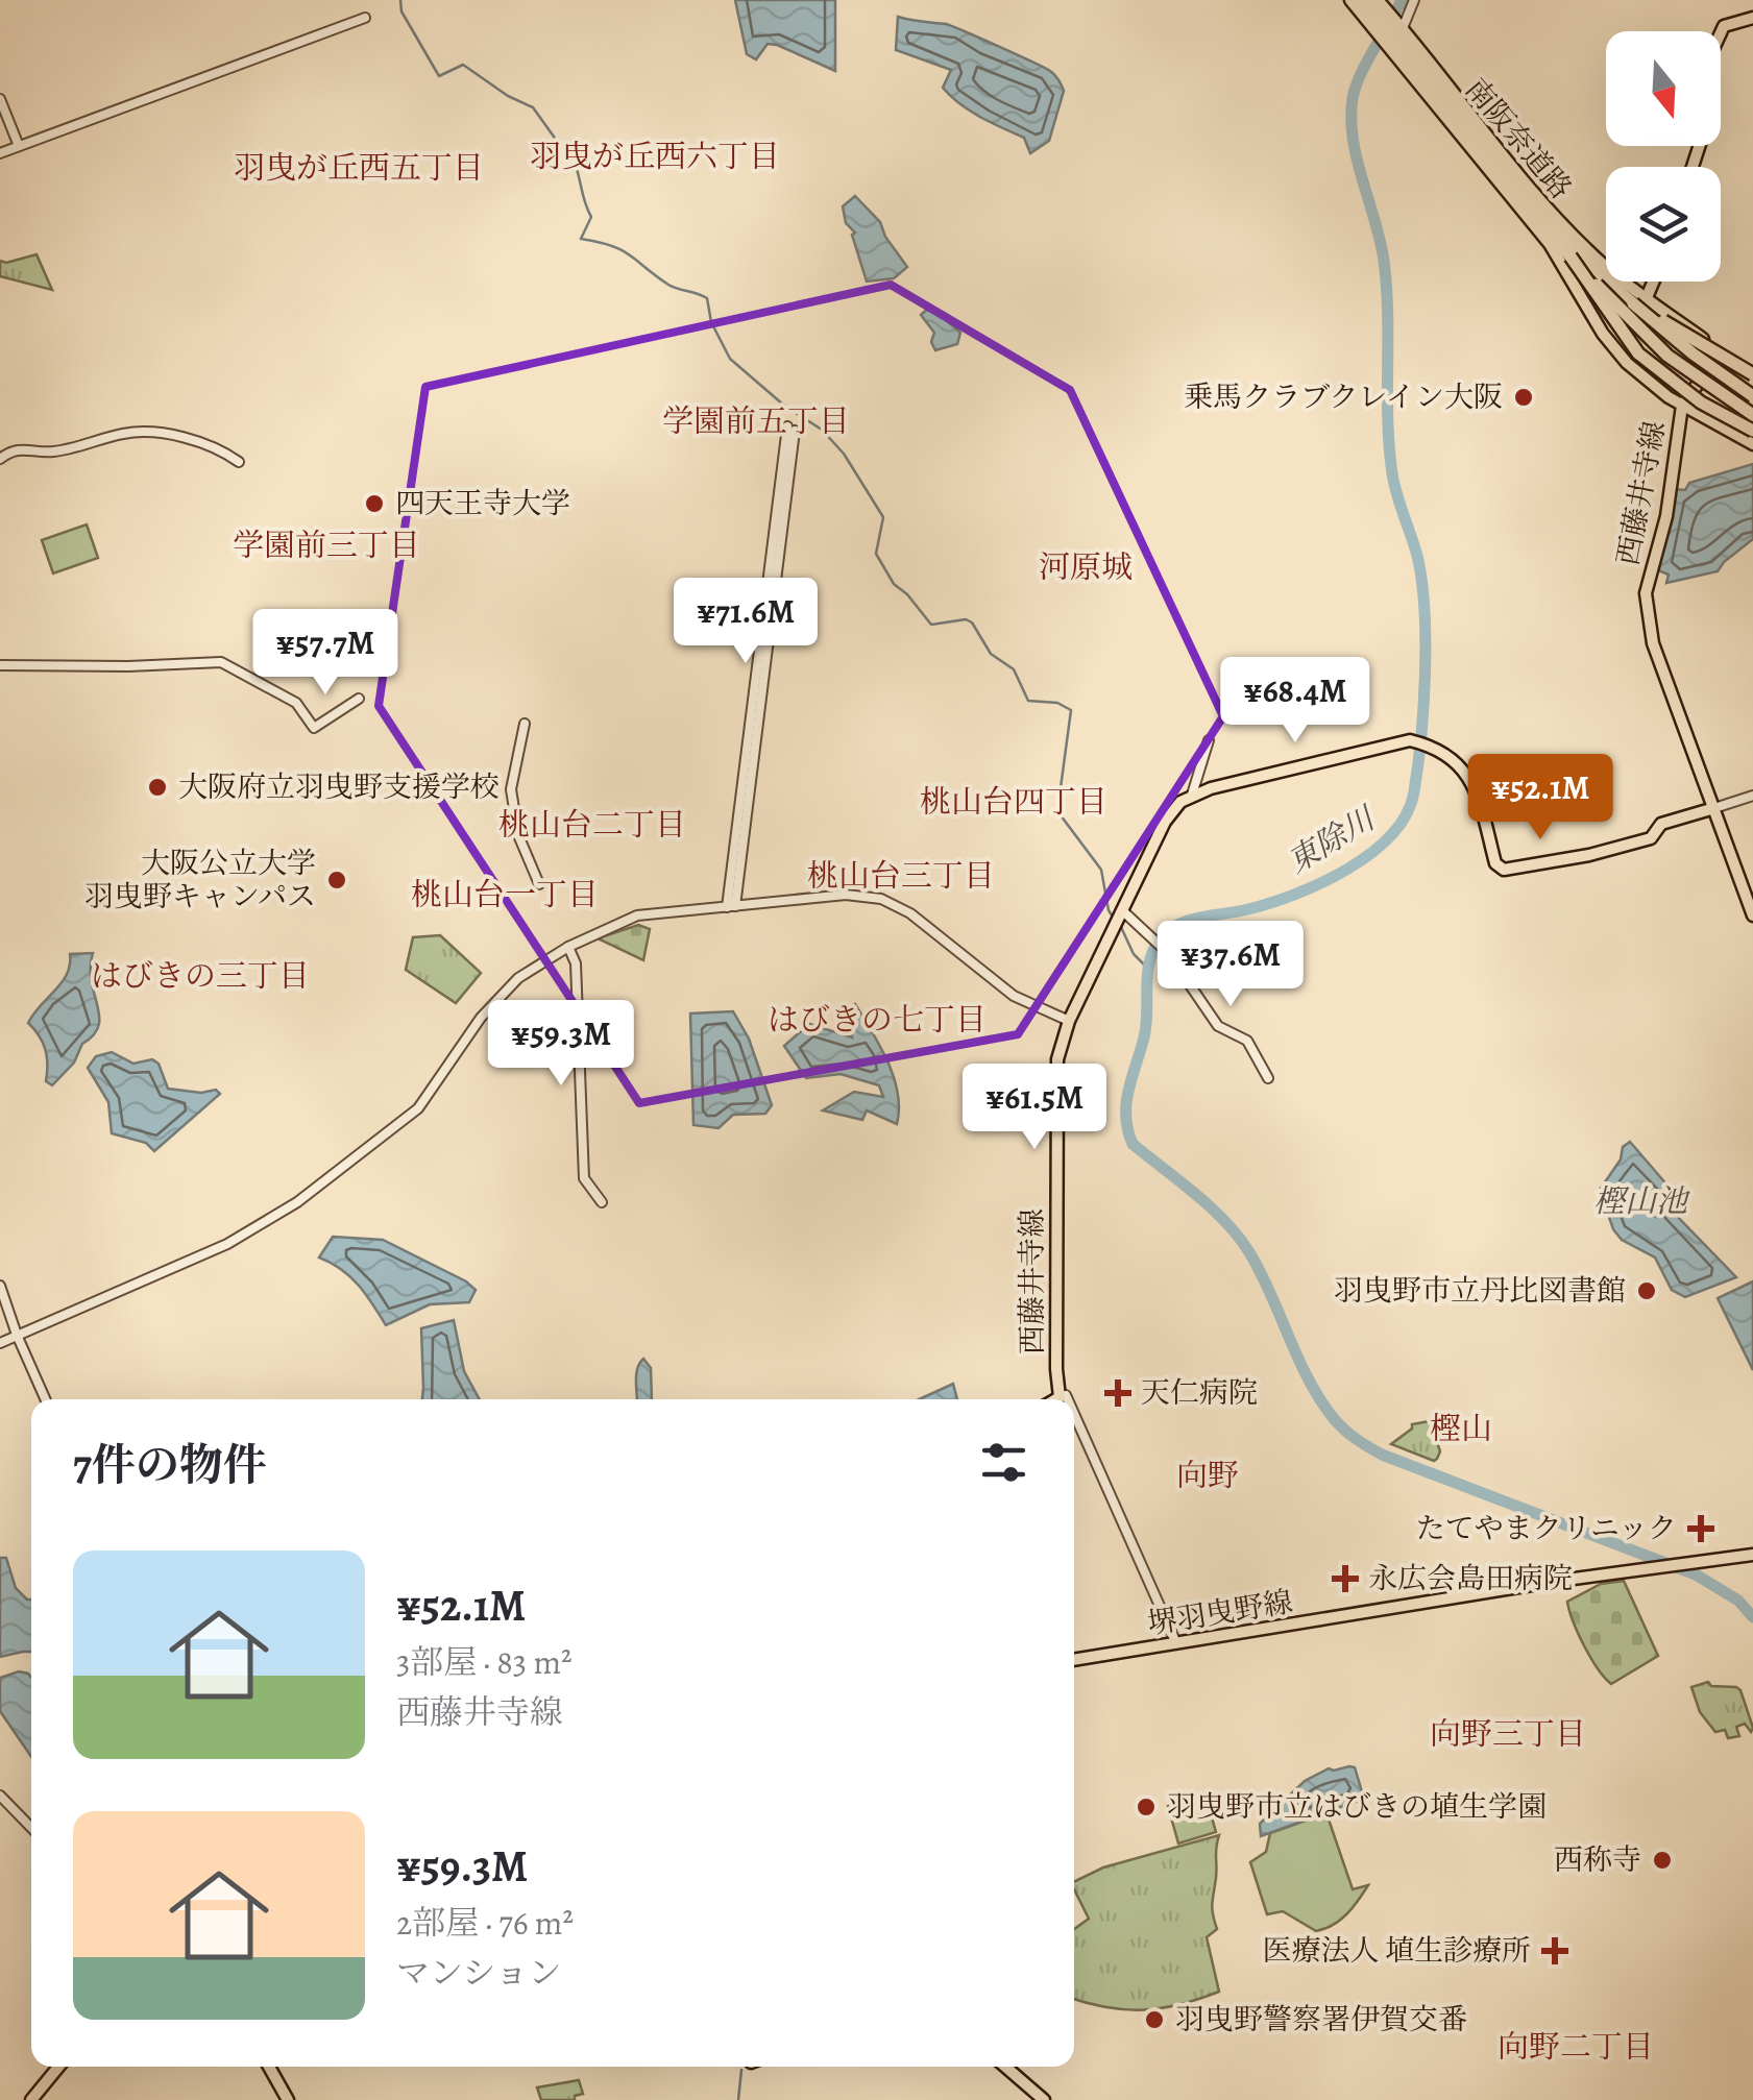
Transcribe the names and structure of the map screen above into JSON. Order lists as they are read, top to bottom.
{
  "streets": {
    "highway": ["南阪奈道路"],
    "main road": ["西藤井寺線", "堺羽曳野線"]
  },
  "districts": [
    "羽曳が丘西六丁目",
    "羽曳が丘西五丁目",
    "学園前五丁目",
    "学園前三丁目",
    "河原城",
    "桃山台四丁目",
    "桃山台二丁目",
    "桃山台三丁目",
    "桃山台一丁目",
    "はびきの三丁目",
    "はびきの七丁目",
    "樫山",
    "向野",
    "向野三丁目",
    "向野二丁目"
  ],
  "water": ["東除川", "樫山池"],
  "places": {
    "other": [
      "乗馬クラブクレイン大阪",
      "四天王寺大学",
      "大阪府立羽曳野支援学校",
      "大阪公立大学 羽曳野キャンパス",
      "羽曳野市立丹比図書館",
      "羽曳野市立はびきの埴生学園",
      "西称寺",
      "羽曳野警察署伊賀交番"
    ],
    "health": [
      "天仁病院",
      "たてやまクリニック",
      "永広会島田病院",
      "医療法人 埴生診療所"
    ]
  },
  "north": "bottom",
  "page": {
    "price": [
      "¥71.6M",
      "¥57.7M",
      "¥68.4M",
      "¥52.1M",
      "¥37.6M",
      "¥59.3M",
      "¥61.5M"
    ],
    "heading": "7件の物件",
    "list": [
      {
        "name": "¥52.1M",
        "note": "3部屋 · 83 m² · 西藤井寺線"
      },
      {
        "name": "¥59.3M",
        "note": "2部屋 · 76 m² · マンション"
      }
    ]
  }
}
